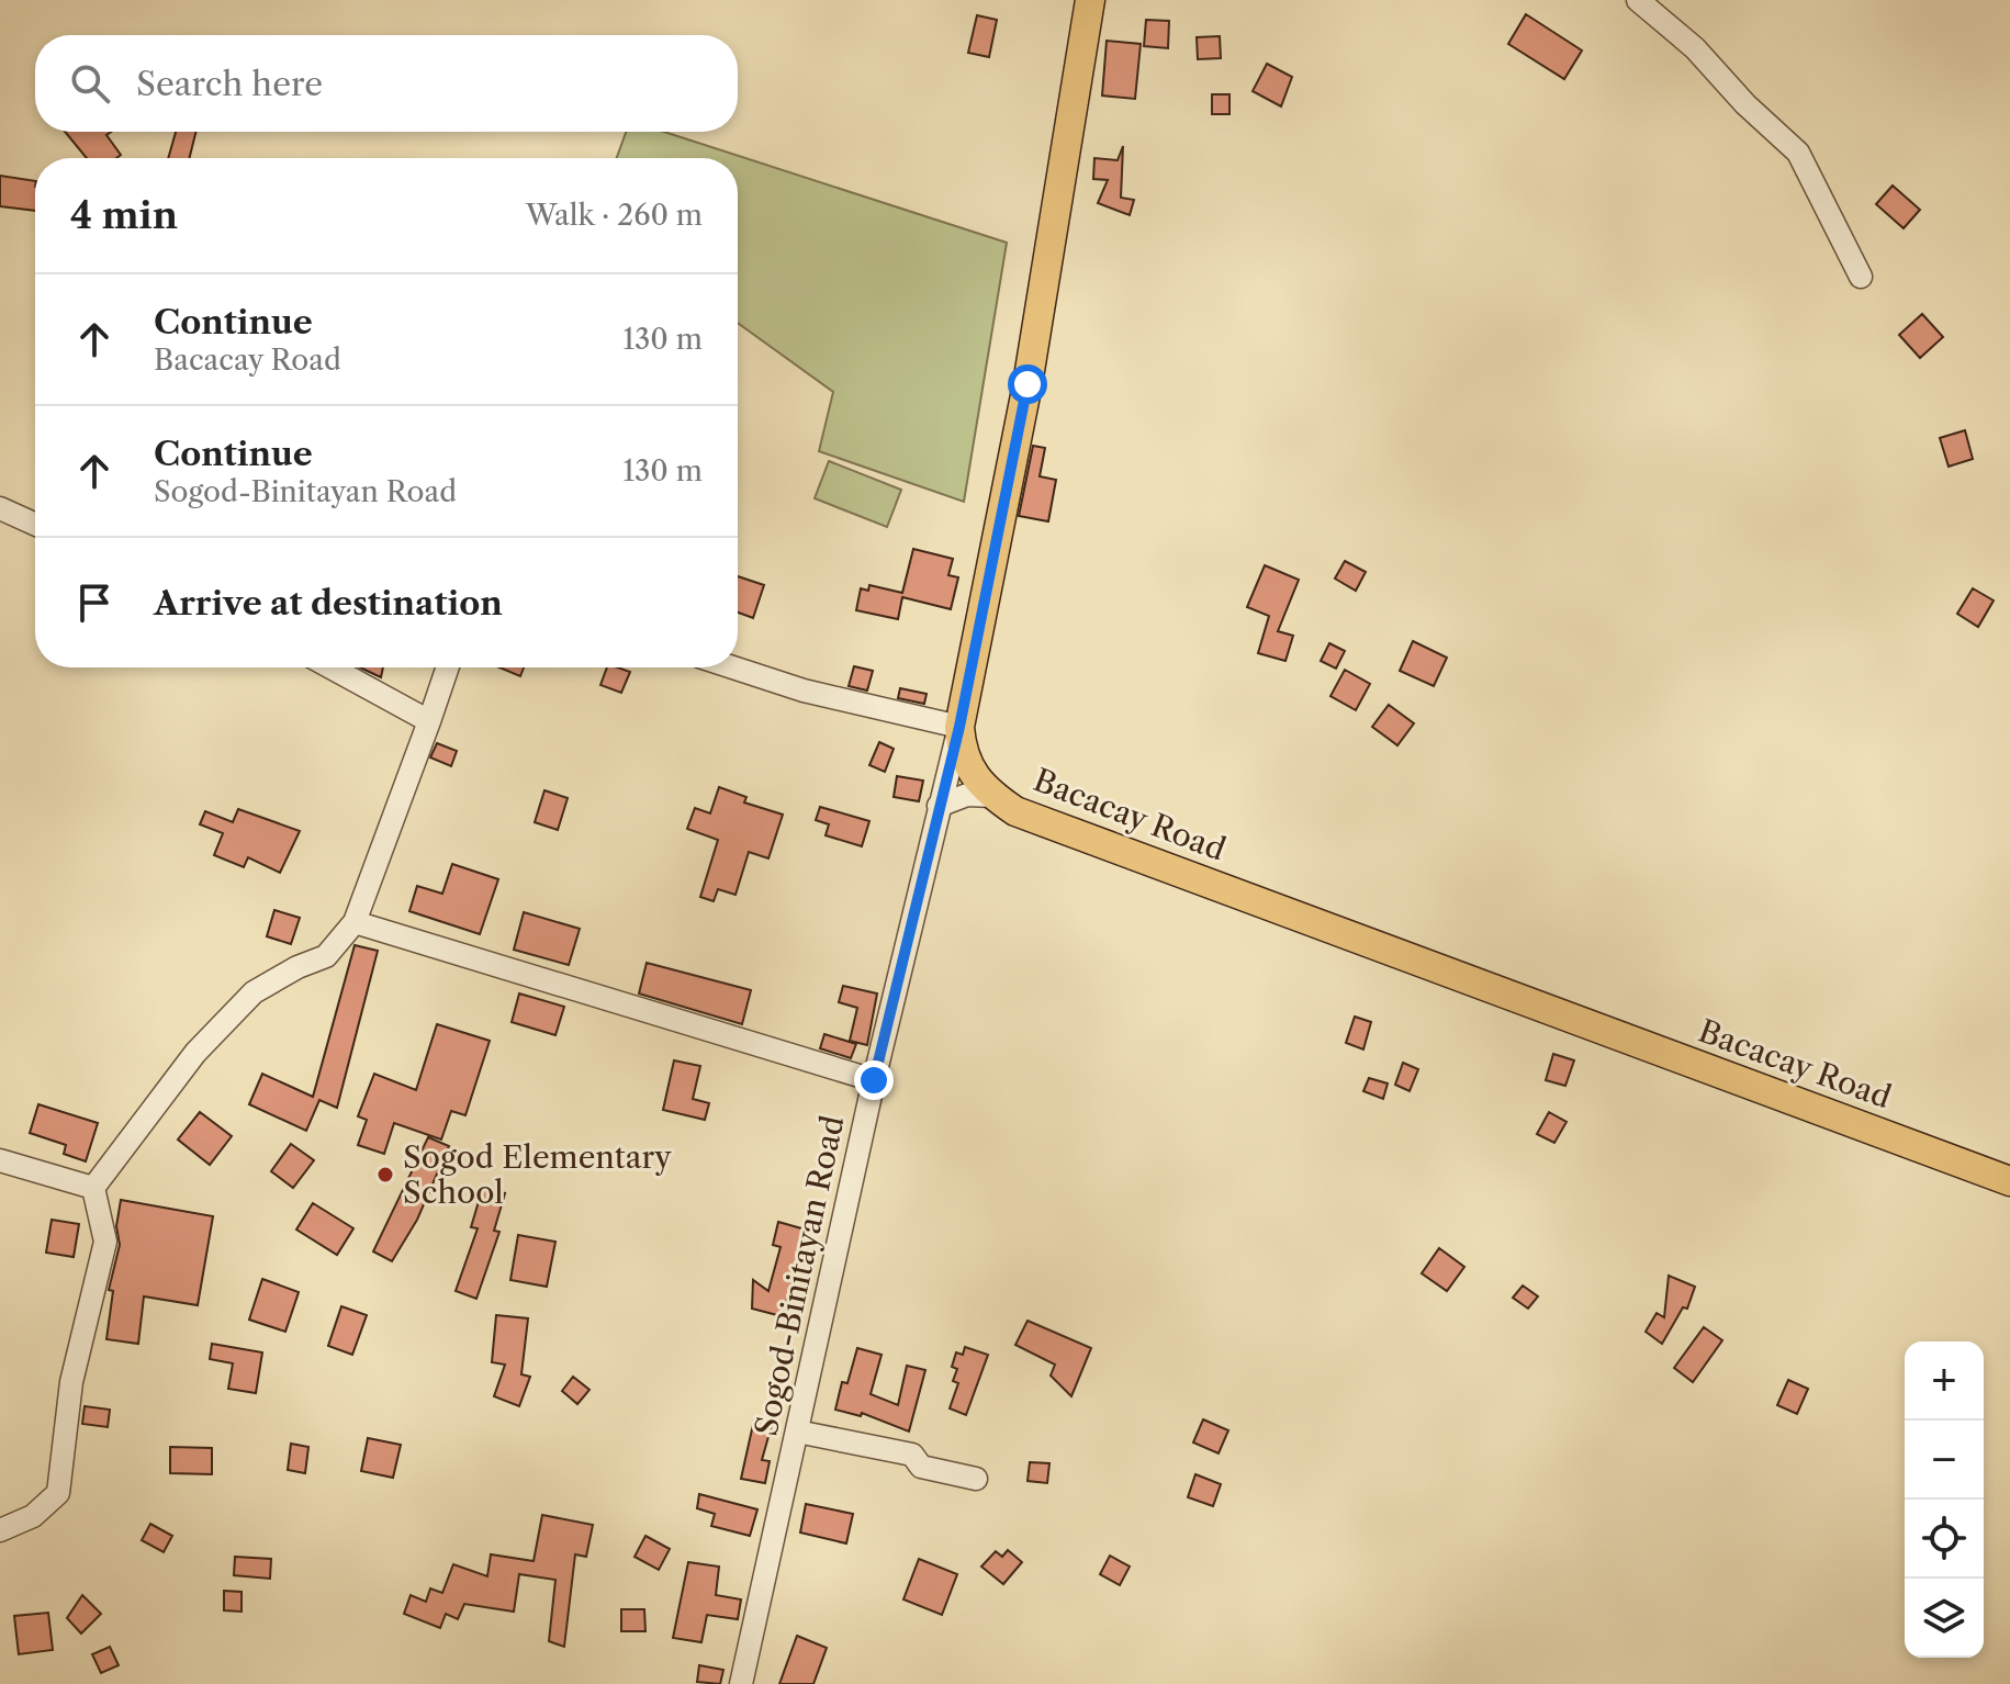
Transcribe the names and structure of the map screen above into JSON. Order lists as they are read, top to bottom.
{
  "streets": {
    "main road": ["Bacacay Road"],
    "street": ["Sogod-Binitayan Road"]
  },
  "crossings": [
    ["Bacacay Road", "Sogod-Binitayan Road"]
  ],
  "places": ["Sogod Elementary School"],
  "page": {
    "search": "Search here",
    "heading": ["4 min", "Walk · 260 m"],
    "list": [
      ["Continue", "Bacacay Road", "130 m"],
      ["Continue", "Sogod-Binitayan Road", "130 m"],
      "Arrive at destination"
    ],
    "map_buttons": ["+", "−"]
  }
}
